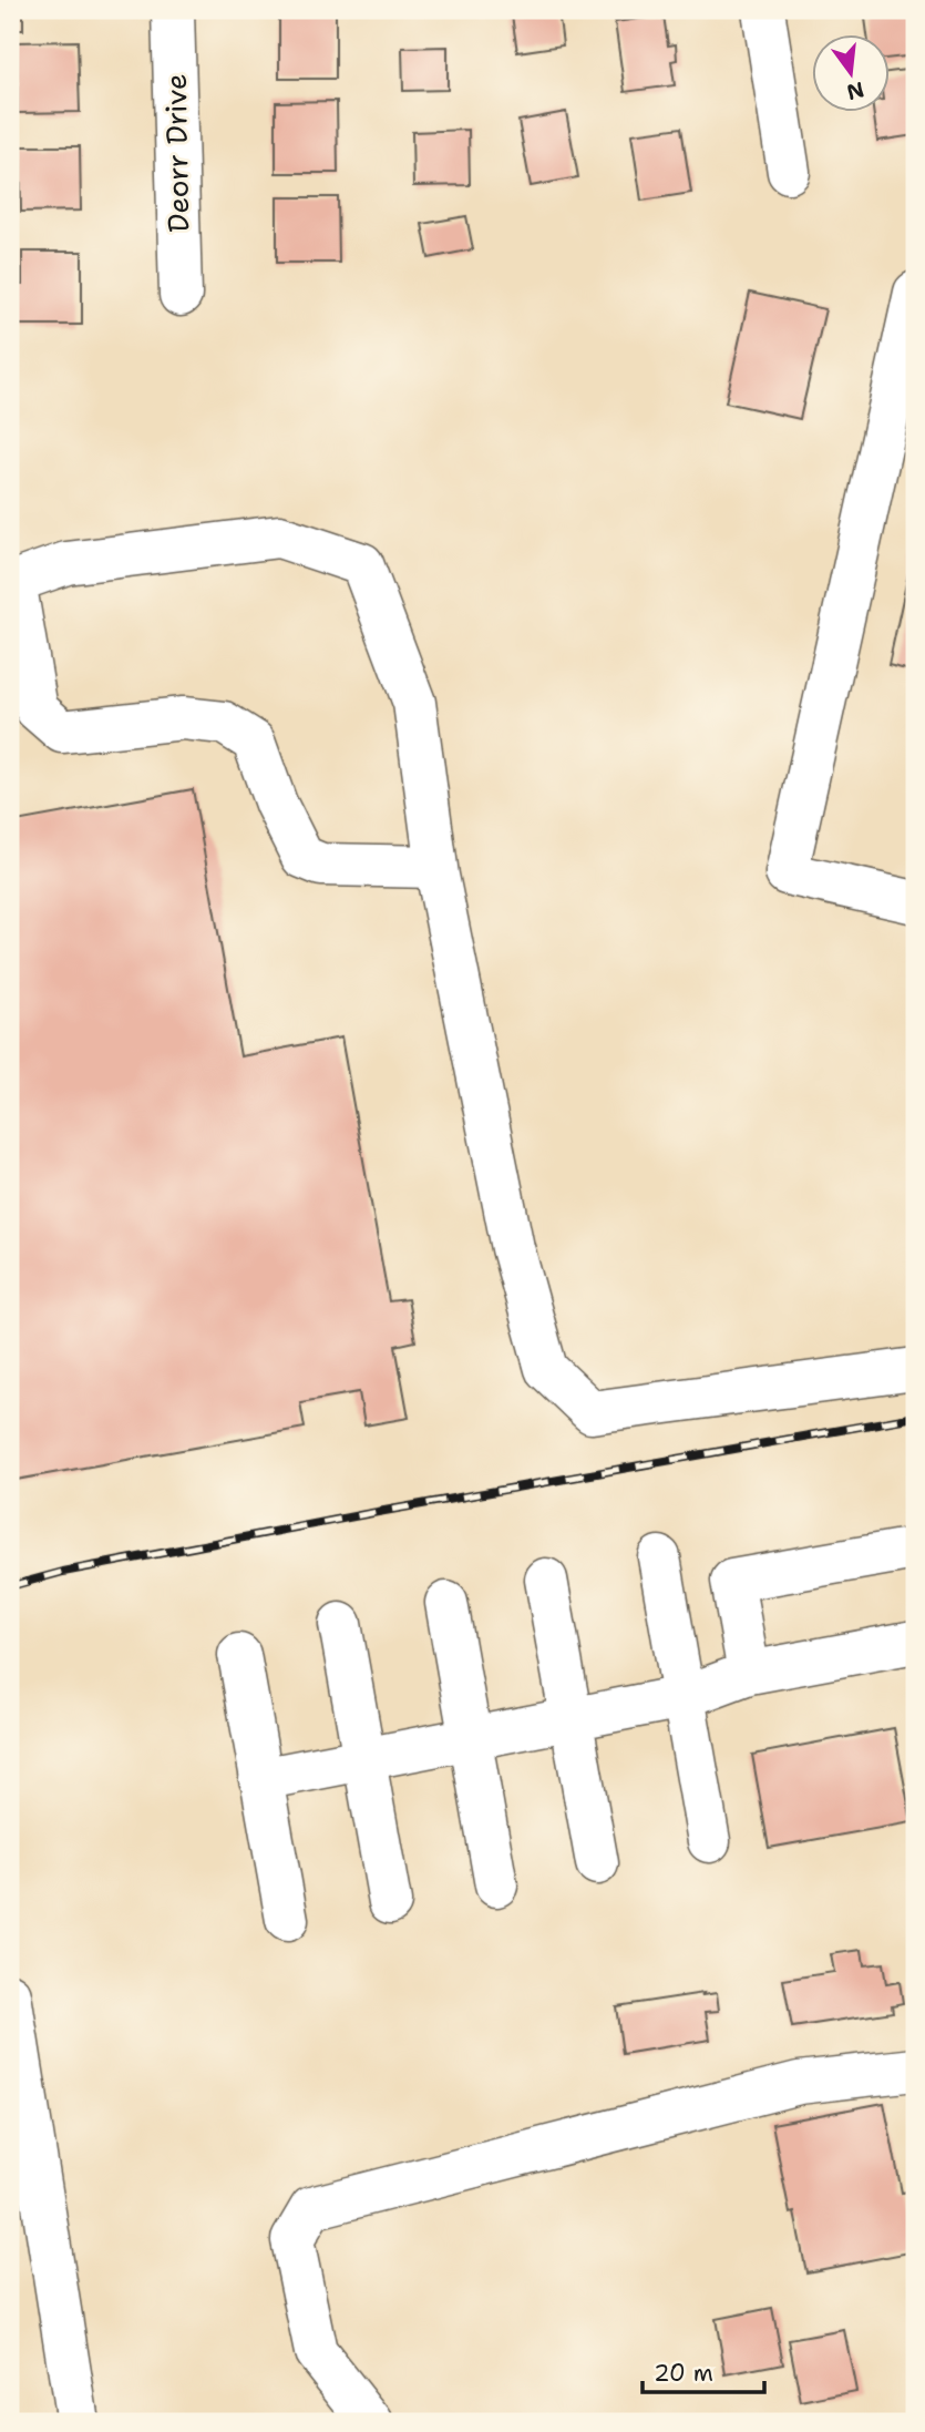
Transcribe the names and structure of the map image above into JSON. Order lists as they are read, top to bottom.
{
  "streets": {
    "street": ["Deorr Drive"]
  },
  "scale_bar": "20 m",
  "north": "bottom"
}
